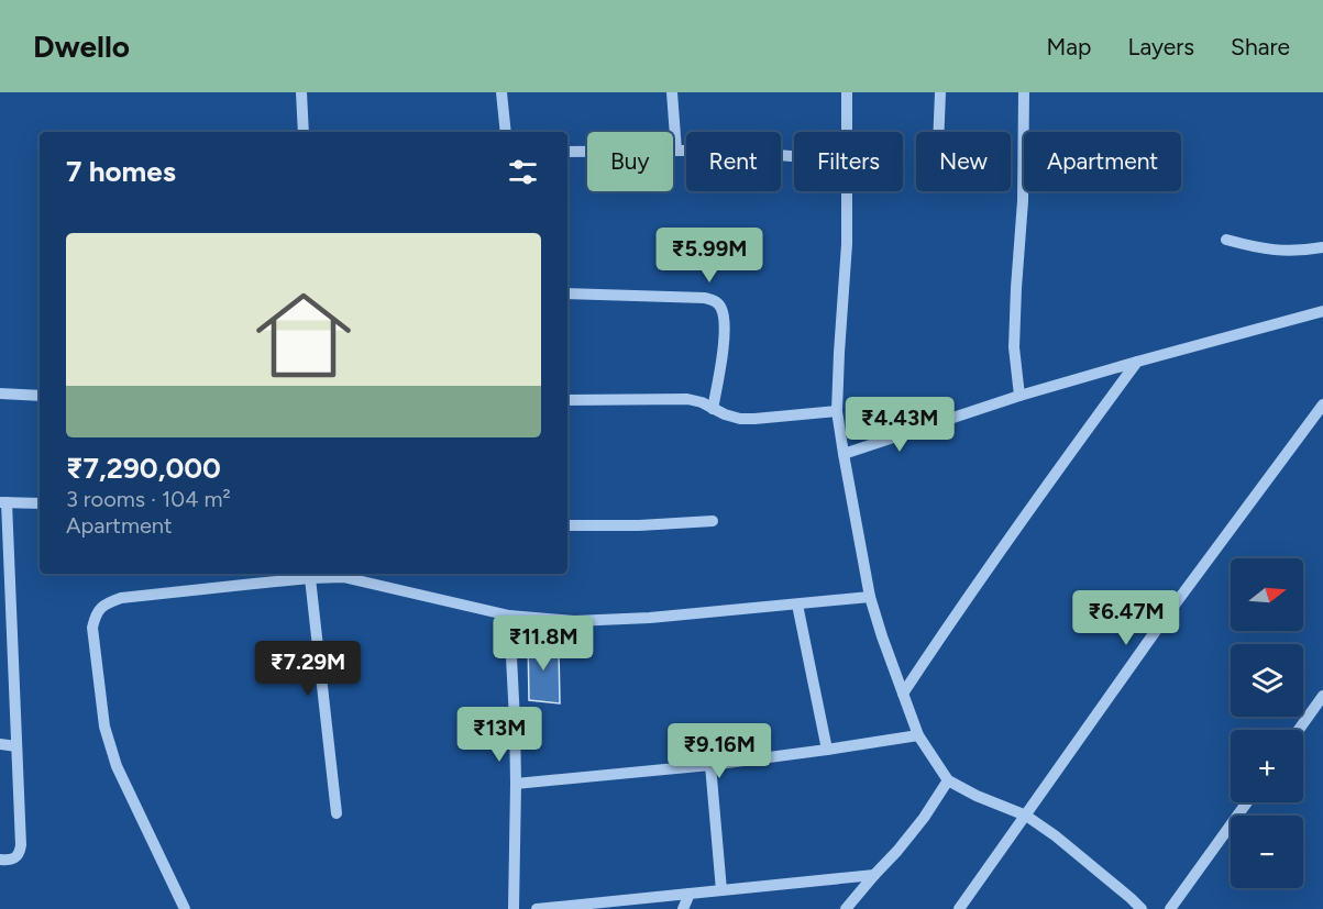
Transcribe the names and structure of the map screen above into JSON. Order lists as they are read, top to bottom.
{
  "north": "right",
  "page": {
    "header": "Dwello",
    "nav": ["Map", "Layers", "Share"],
    "chip": [
      "Buy",
      "Rent",
      "Filters",
      "New",
      "Apartment"
    ],
    "heading": "7 homes",
    "list": [
      {
        "name": "₹7,290,000",
        "note": "3 rooms · 104 m² · Apartment"
      }
    ],
    "price": [
      "₹5.99M",
      "₹4.43M",
      "₹6.47M",
      "₹11.8M",
      "₹7.29M",
      "₹13M",
      "₹9.16M"
    ],
    "map_buttons": ["+", "−"]
  }
}
